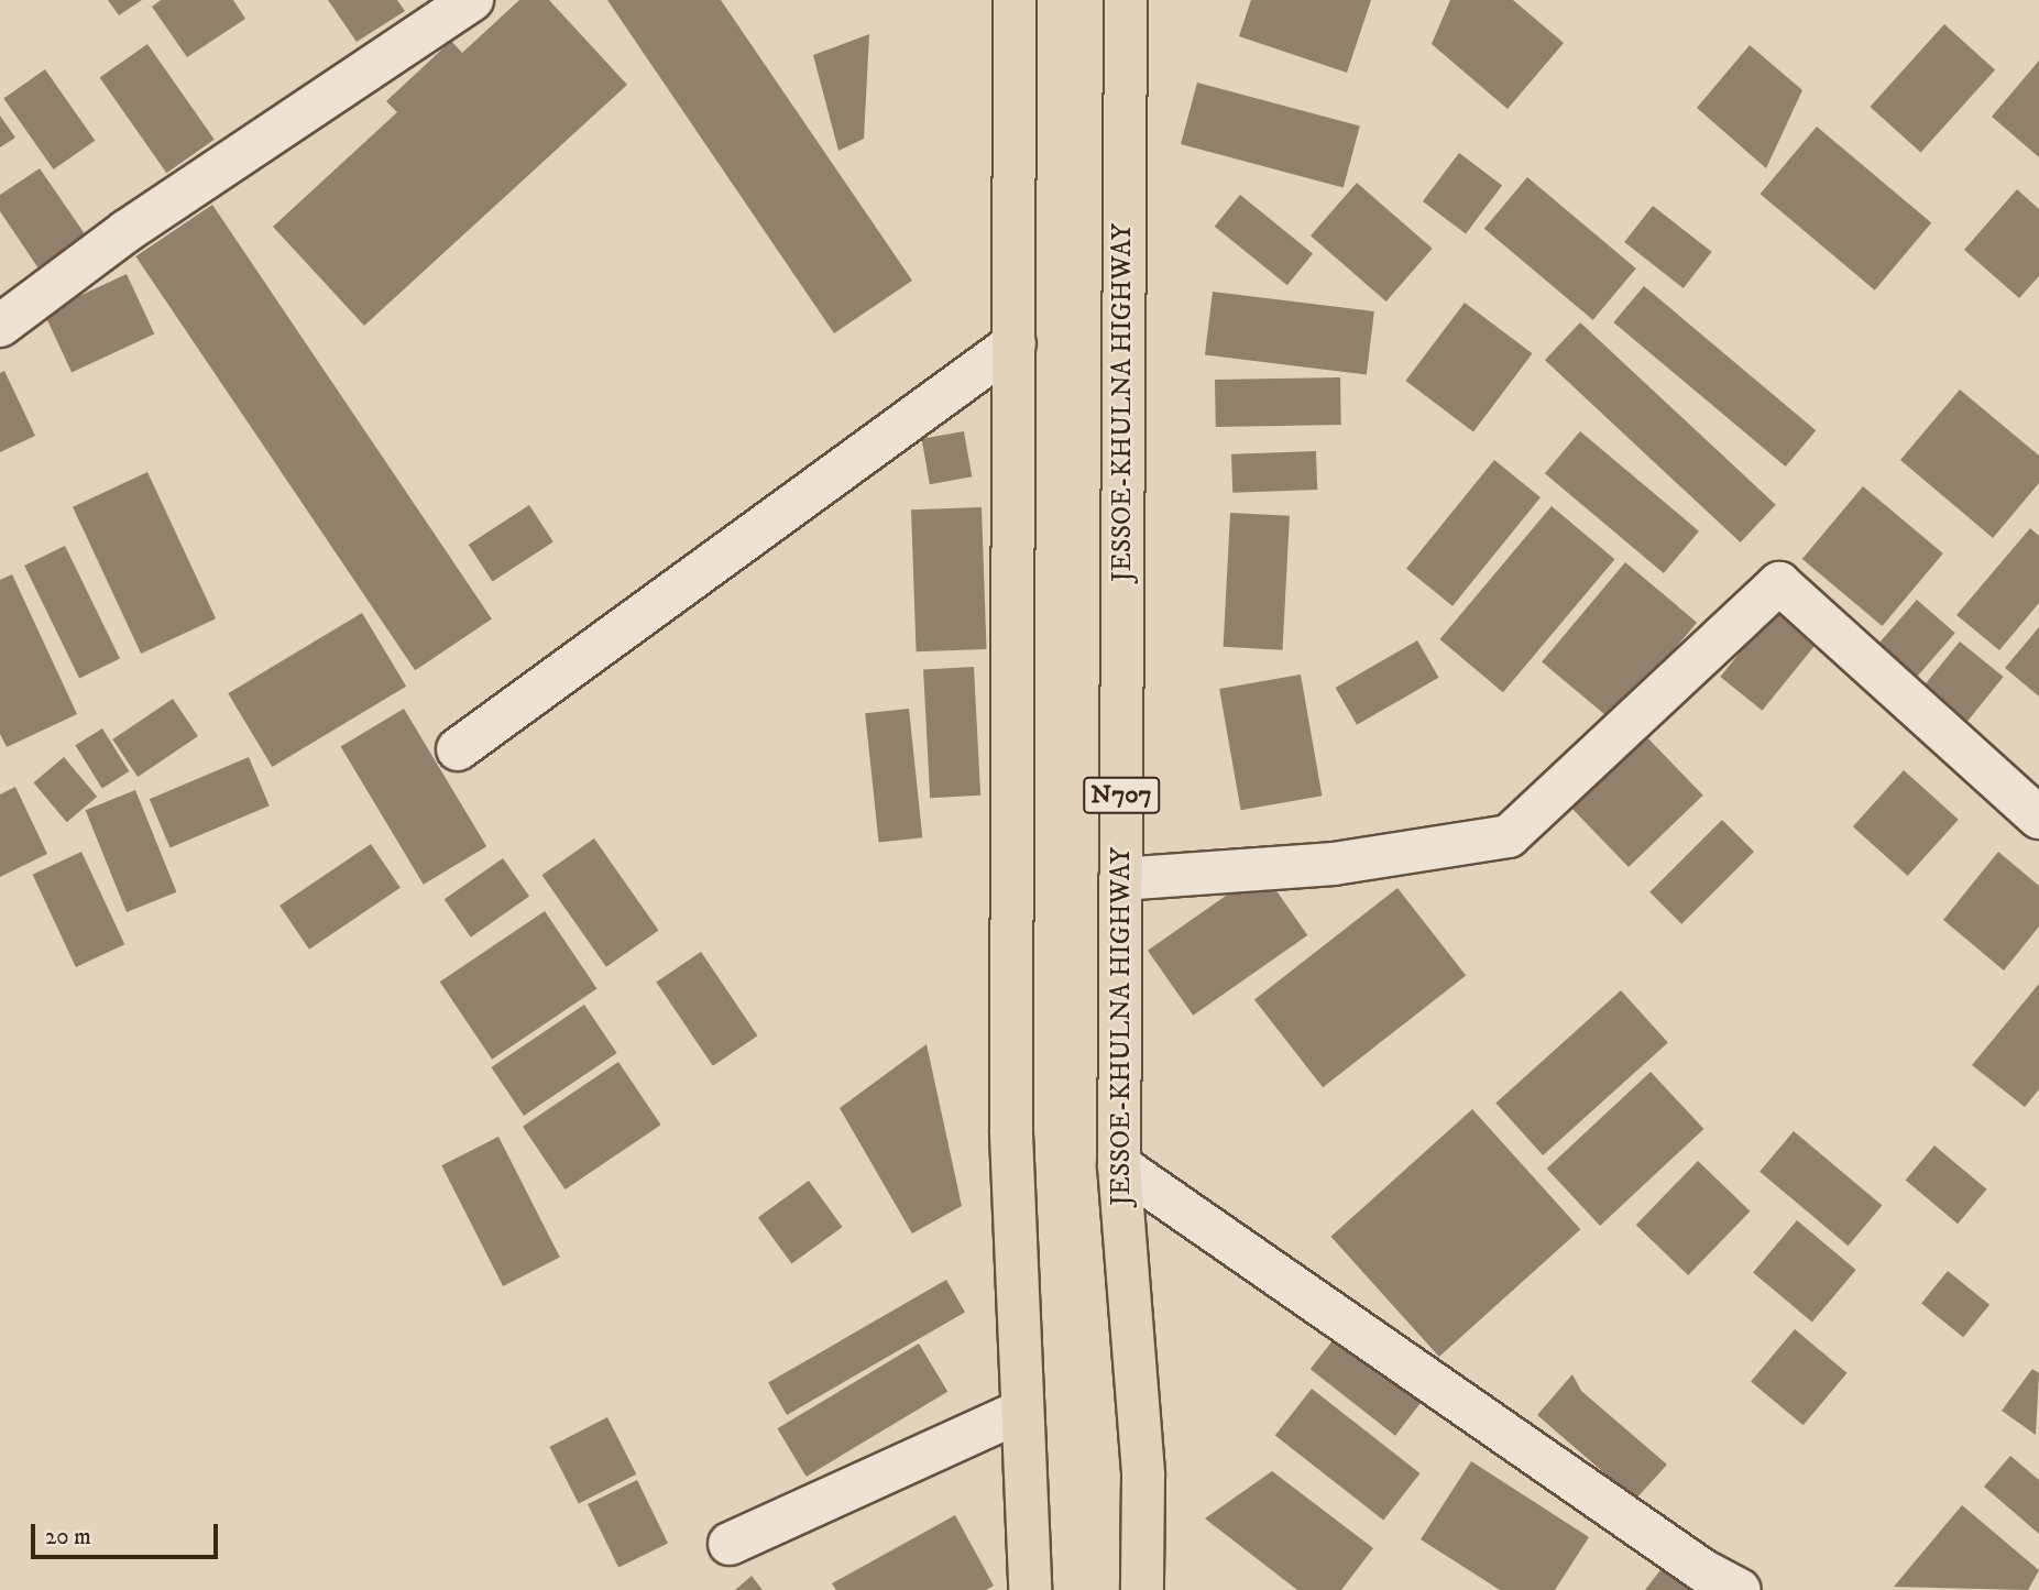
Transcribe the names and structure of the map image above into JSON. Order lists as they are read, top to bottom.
{
  "streets": {
    "highway": ["JESSOE-KHULNA HIGHWAY", "N707"]
  },
  "scale_bar": "20 m"
}
